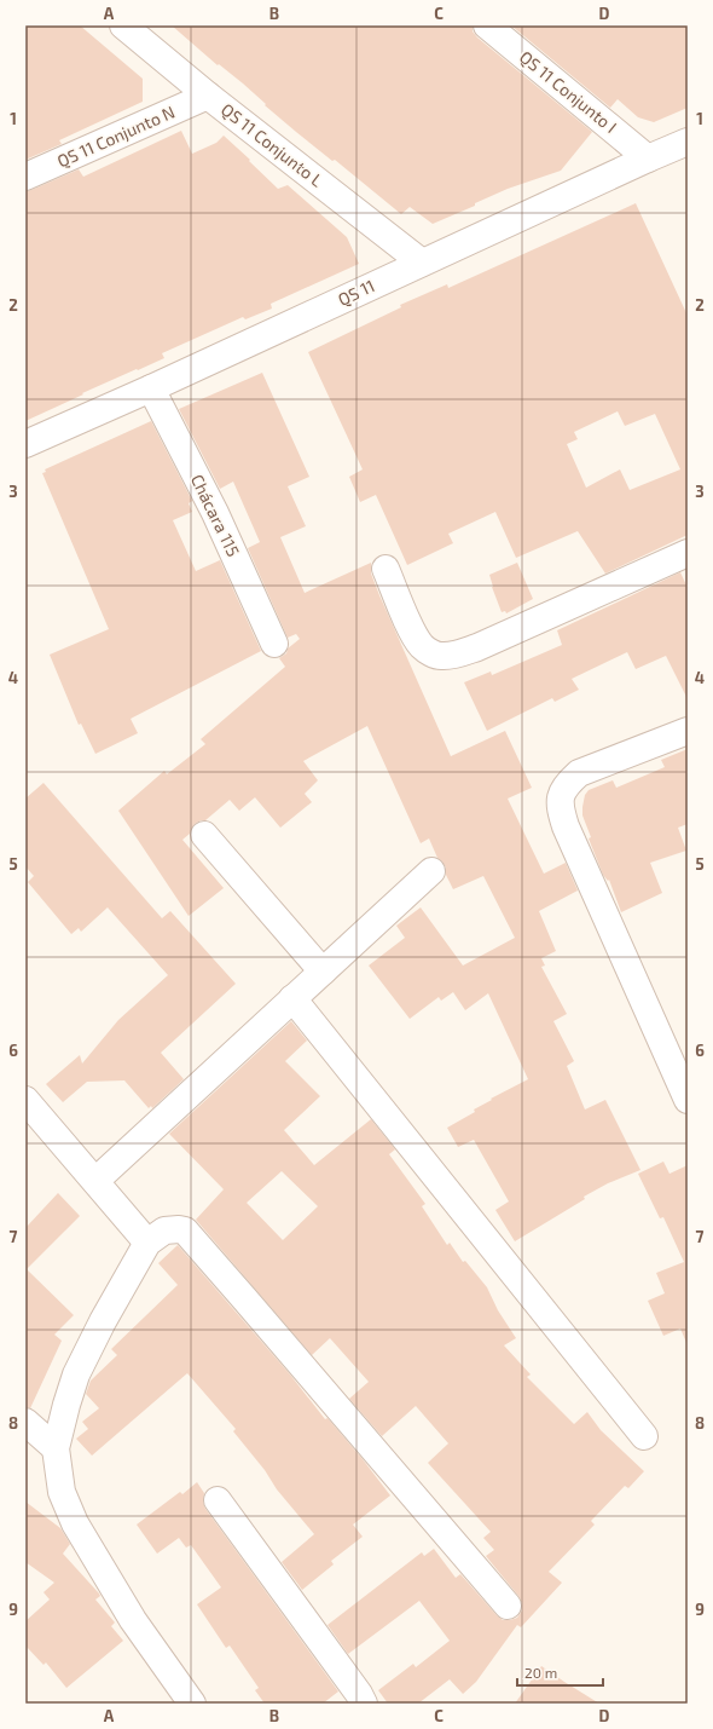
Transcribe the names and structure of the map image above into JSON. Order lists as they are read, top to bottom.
{
  "streets": {
    "street": [
      "QS 11 Conjunto I",
      "QS 11 Conjunto N",
      "QS 11 Conjunto L",
      "QS 11",
      "Chácara 115"
    ]
  },
  "crossings": [
    ["QS 11 Conjunto I", "QS 11"],
    ["QS 11 Conjunto N", "QS 11 Conjunto L"],
    ["QS 11 Conjunto L", "QS 11"],
    ["QS 11", "Chácara 115"]
  ],
  "scale_bar": "20 m",
  "grid": {
    "columns": [
      "A",
      "B",
      "C",
      "D"
    ],
    "rows": [
      "1",
      "2",
      "3",
      "4",
      "5",
      "6",
      "7",
      "8",
      "9"
    ]
  }
}
